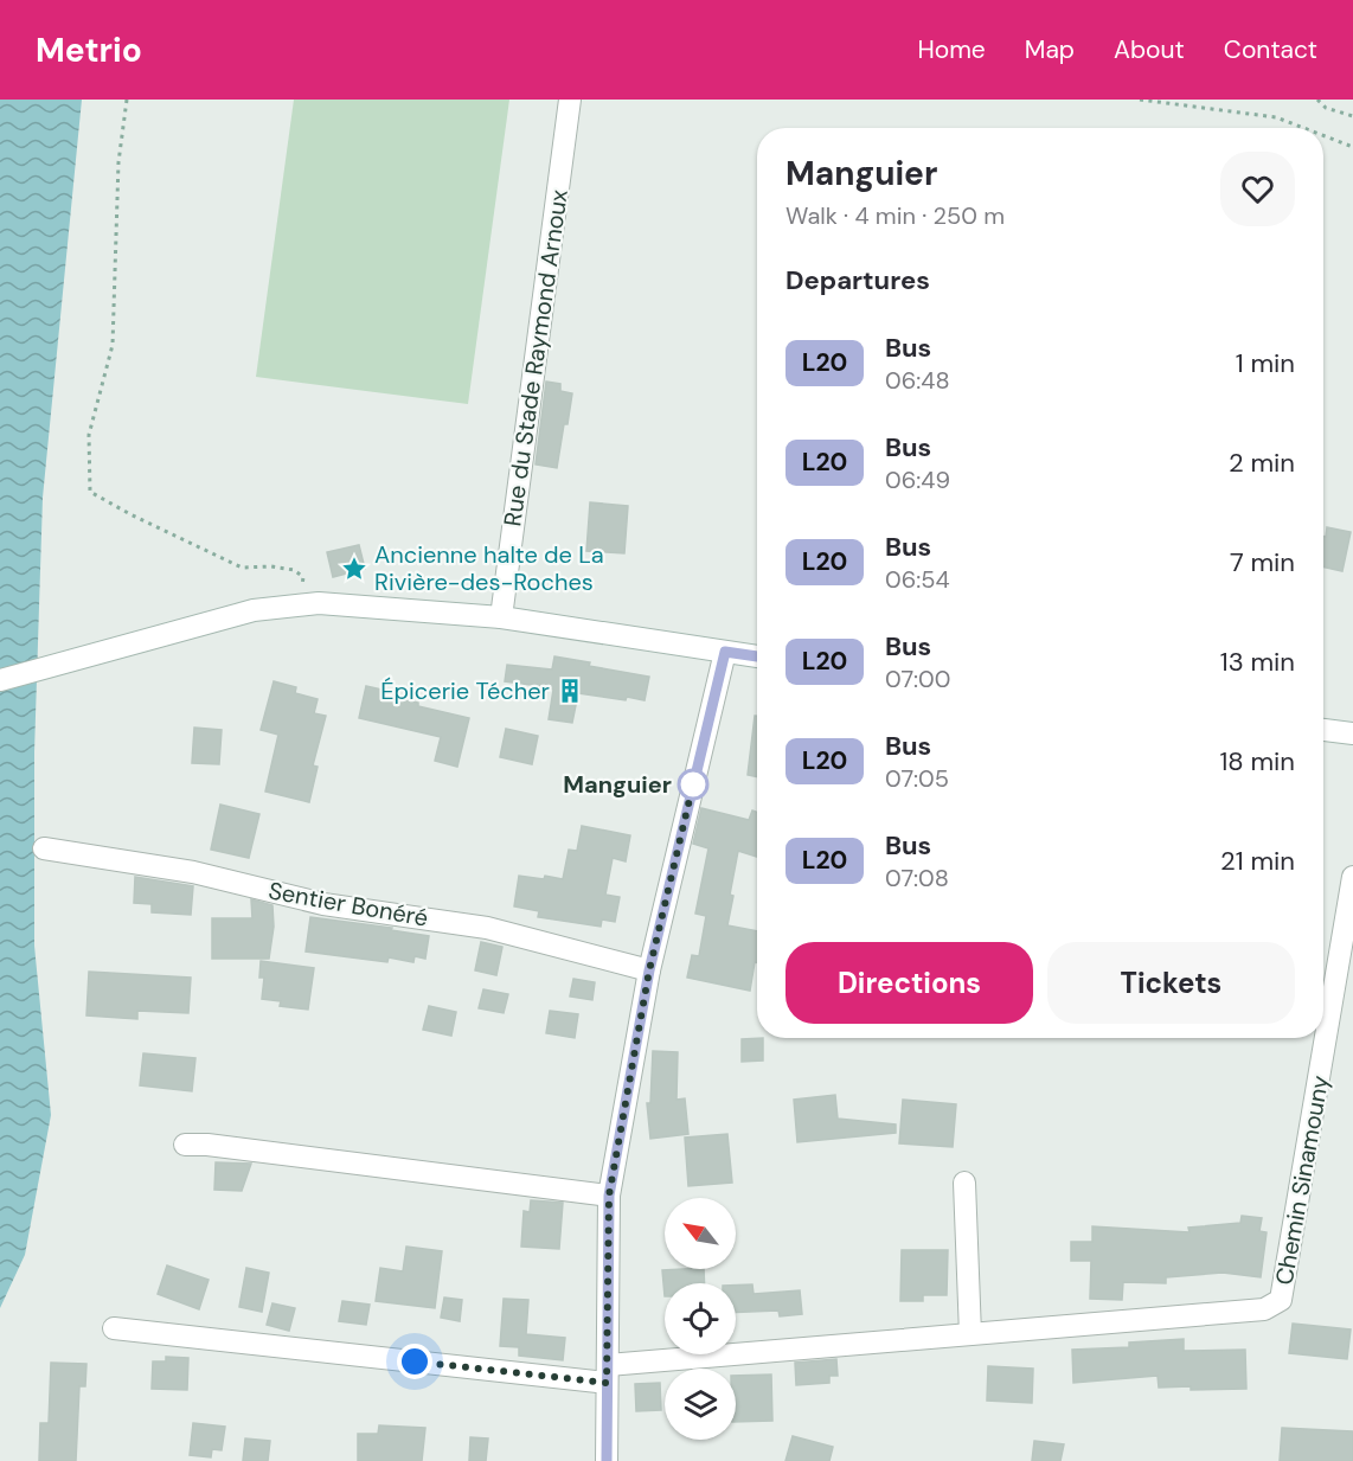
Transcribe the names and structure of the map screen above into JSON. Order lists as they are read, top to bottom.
{
  "streets": {
    "street": ["Rue du Stade Raymond Arnoux", "Sentier Bonéré", "Chemin Sinamouny"]
  },
  "places": {
    "place": ["Ancienne halte de La Rivière-des-Roches"],
    "building": ["Épicerie Técher"],
    "other": ["Manguier"]
  },
  "lines": ["bus line L20"],
  "north": "top left",
  "page": {
    "header": "Metrio",
    "nav": [
      "Home",
      "Map",
      "About",
      "Contact"
    ],
    "heading": [
      ["Manguier", "Walk · 4 min · 250 m"],
      "Departures"
    ],
    "list": [
      {
        "mark": "L20",
        "name": "Bus",
        "note": "06:48",
        "value": "1 min"
      },
      {
        "mark": "L20",
        "name": "Bus",
        "note": "06:49",
        "value": "2 min"
      },
      {
        "mark": "L20",
        "name": "Bus",
        "note": "06:54",
        "value": "7 min"
      },
      {
        "mark": "L20",
        "name": "Bus",
        "note": "07:00",
        "value": "13 min"
      },
      {
        "mark": "L20",
        "name": "Bus",
        "note": "07:05",
        "value": "18 min"
      },
      {
        "mark": "L20",
        "name": "Bus",
        "note": "07:08",
        "value": "21 min"
      }
    ],
    "buttons": ["Directions", "Tickets"]
  }
}
